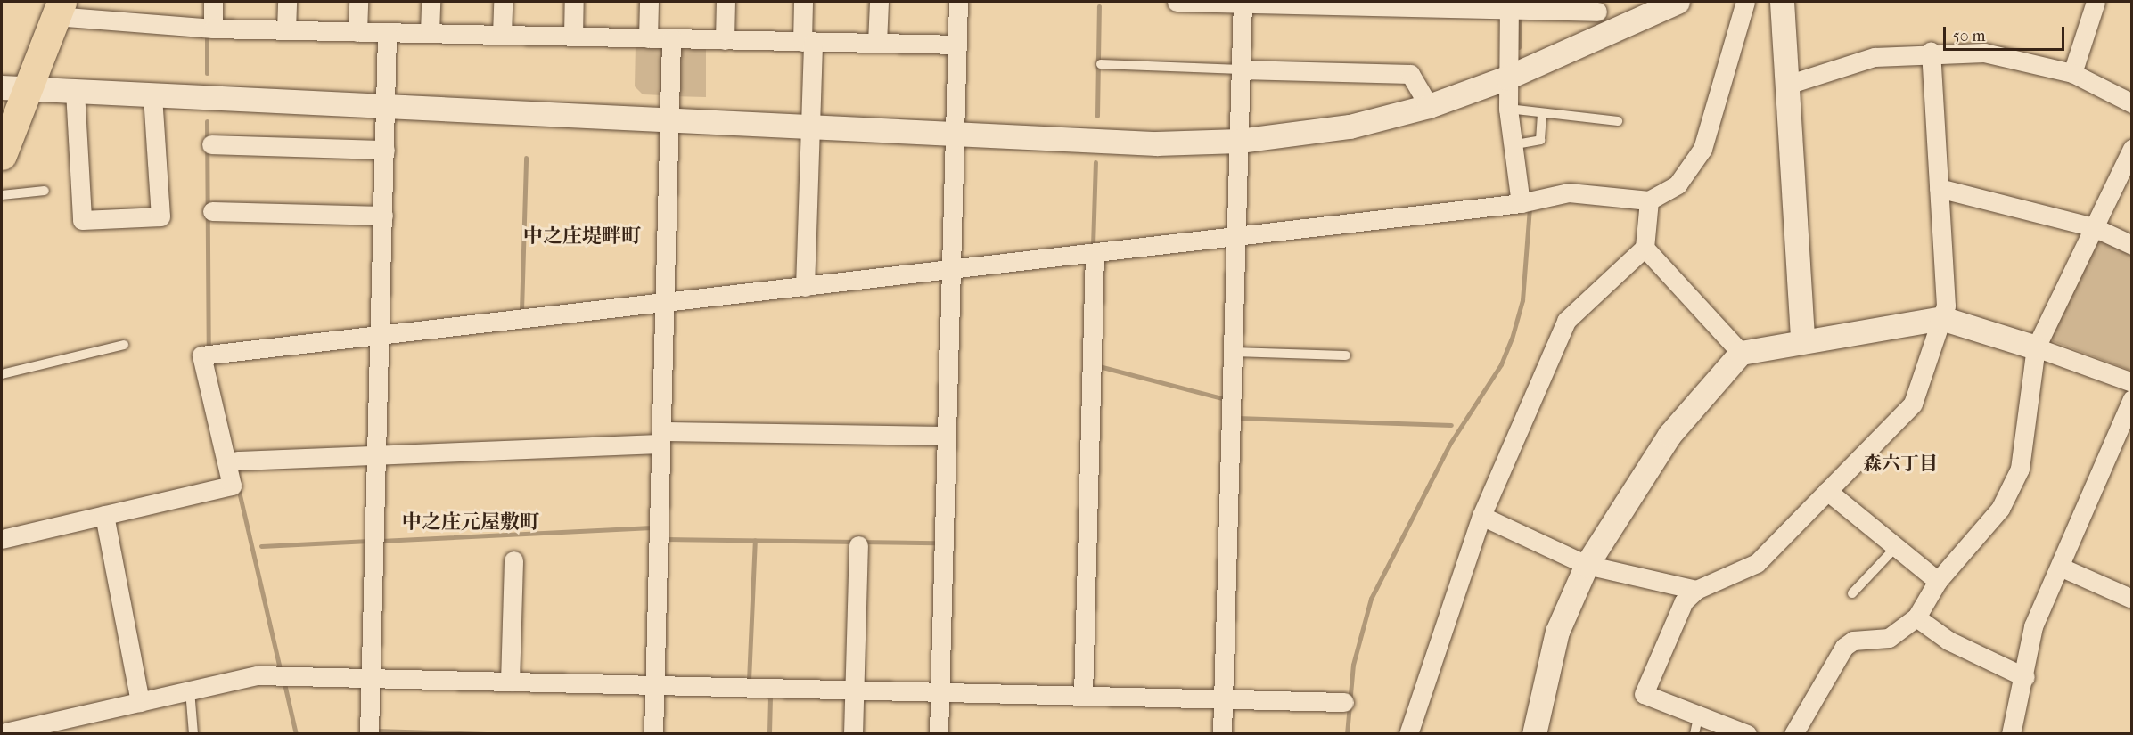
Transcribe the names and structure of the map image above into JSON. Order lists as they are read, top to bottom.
{
  "districts": ["中之庄堤畔町", "森六丁目", "中之庄元屋敷町"],
  "scale_bar": "50 m"
}
